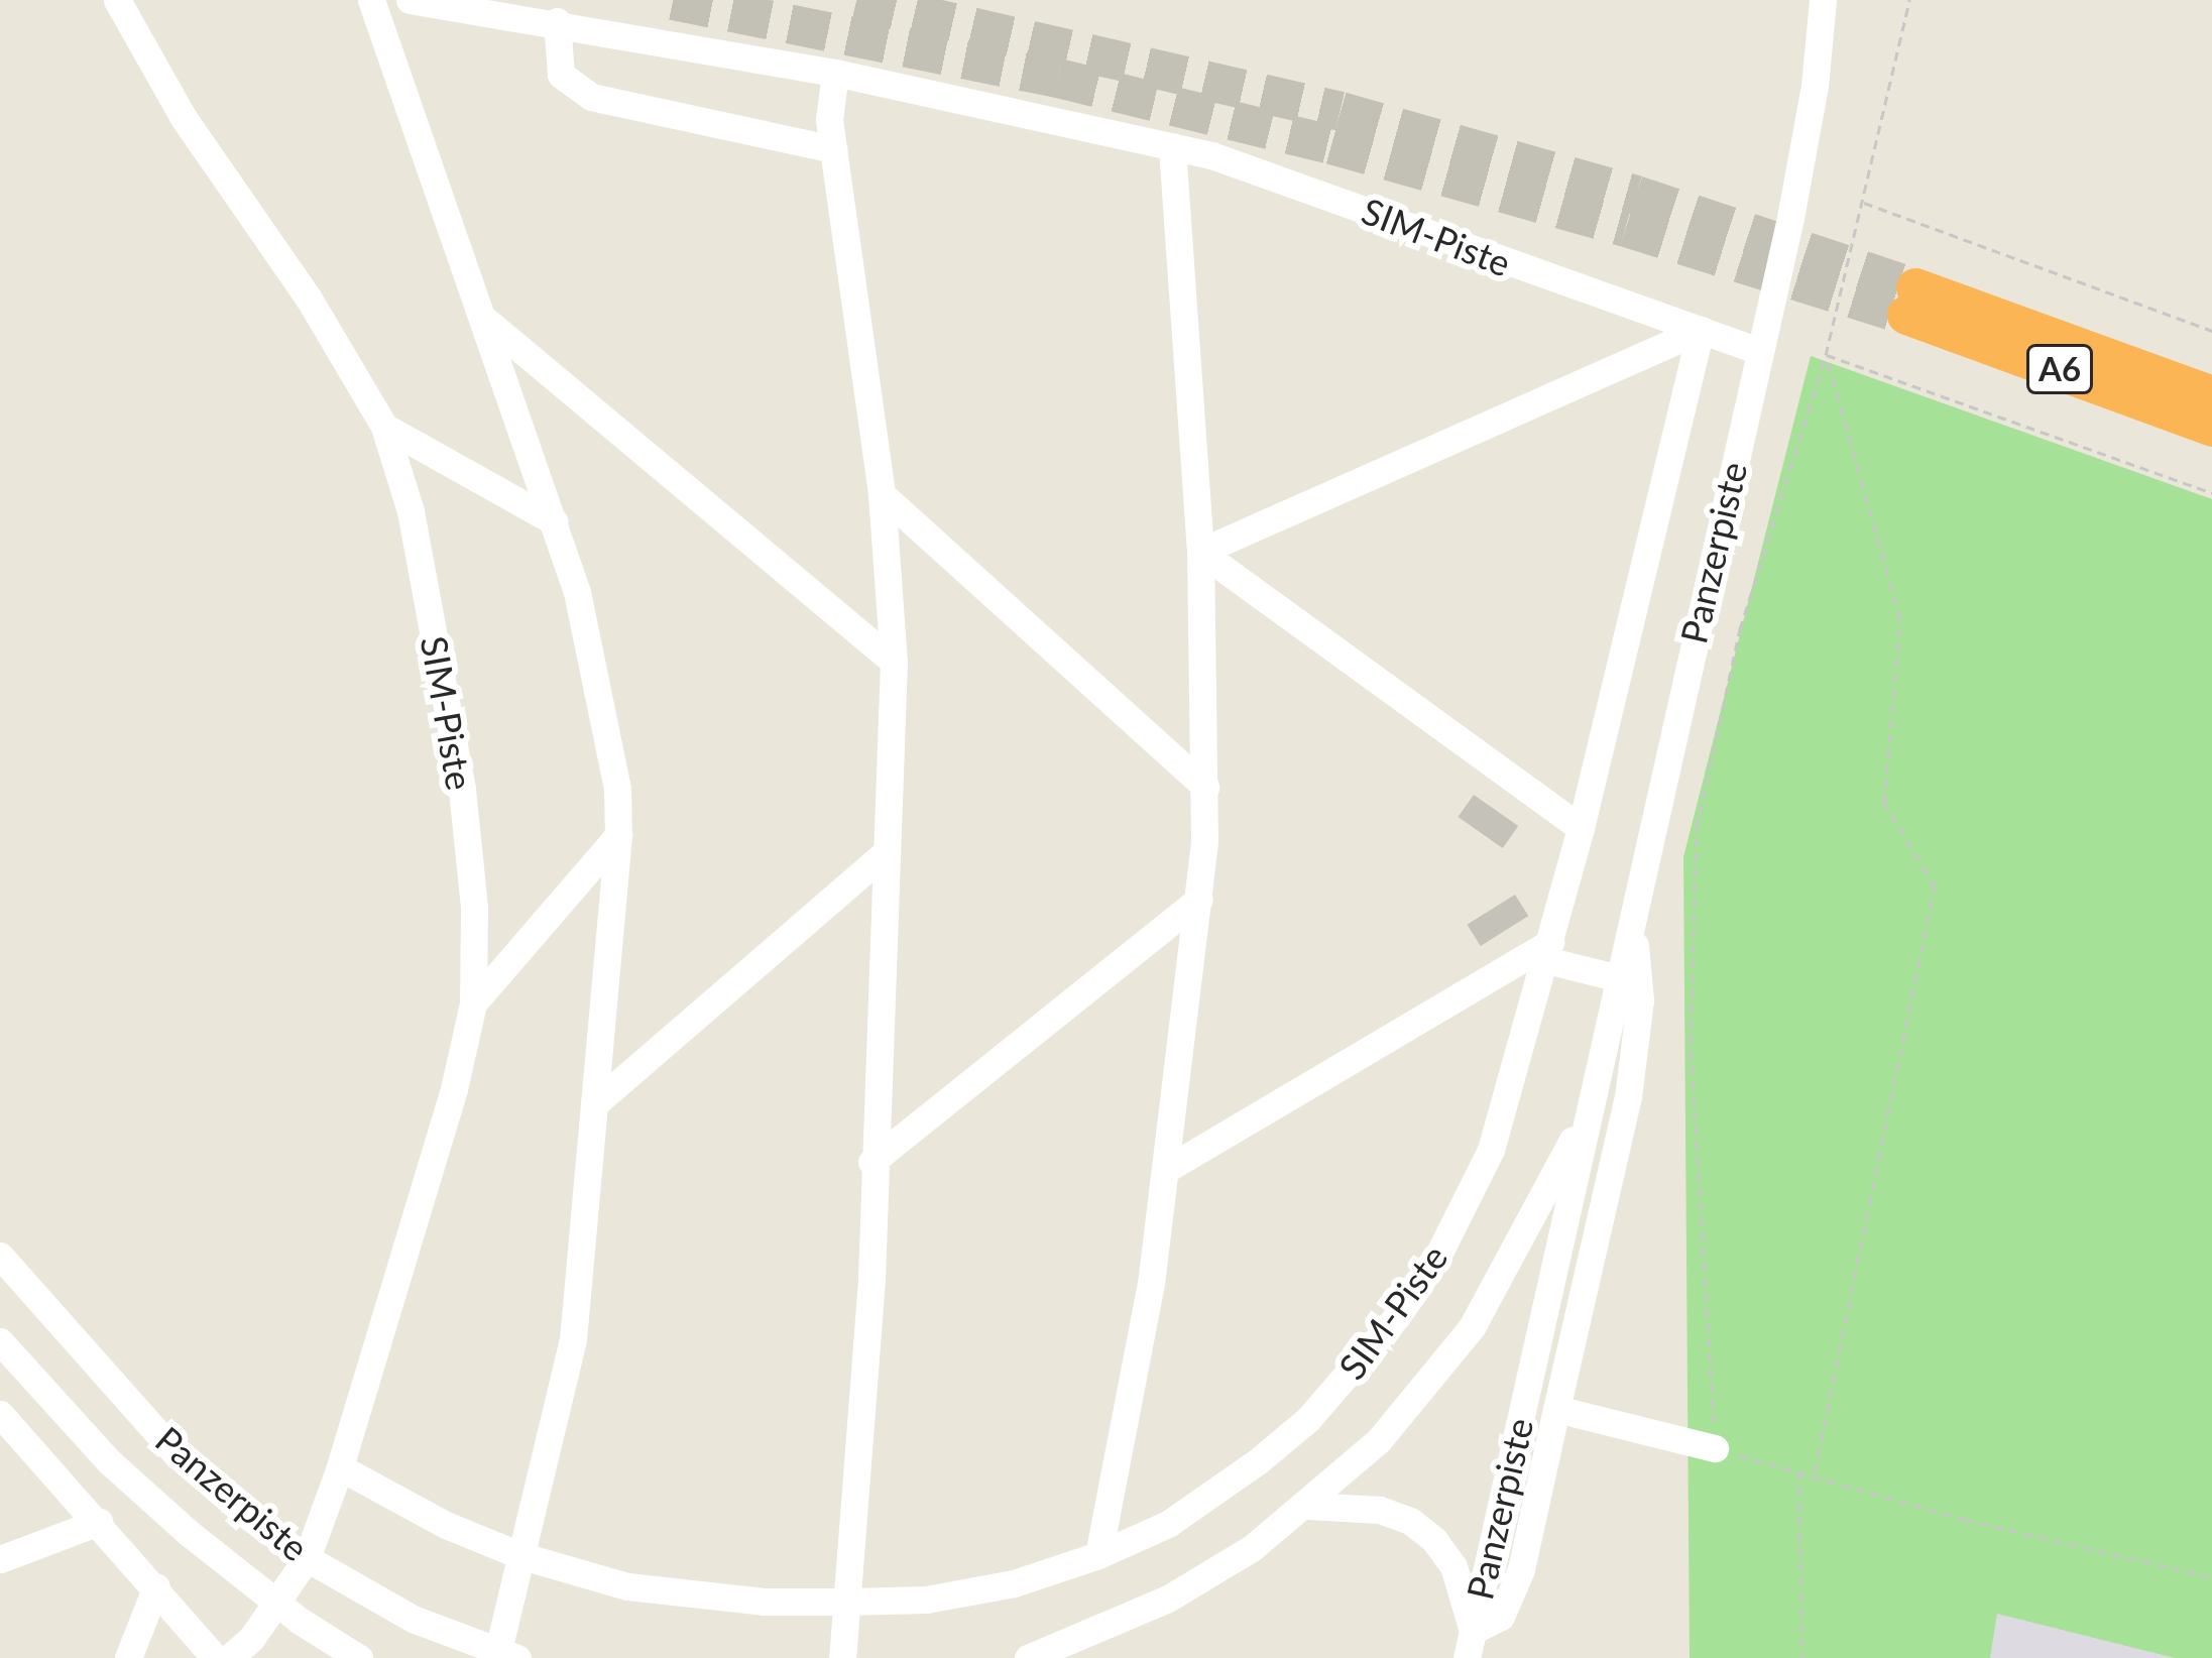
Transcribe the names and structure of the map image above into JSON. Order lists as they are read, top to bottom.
{
  "streets": {
    "highway": ["A6"],
    "street": ["SIM-Piste", "Panzerpiste"]
  },
  "crossings": [
    ["SIM-Piste", "Panzerpiste"]
  ]
}
